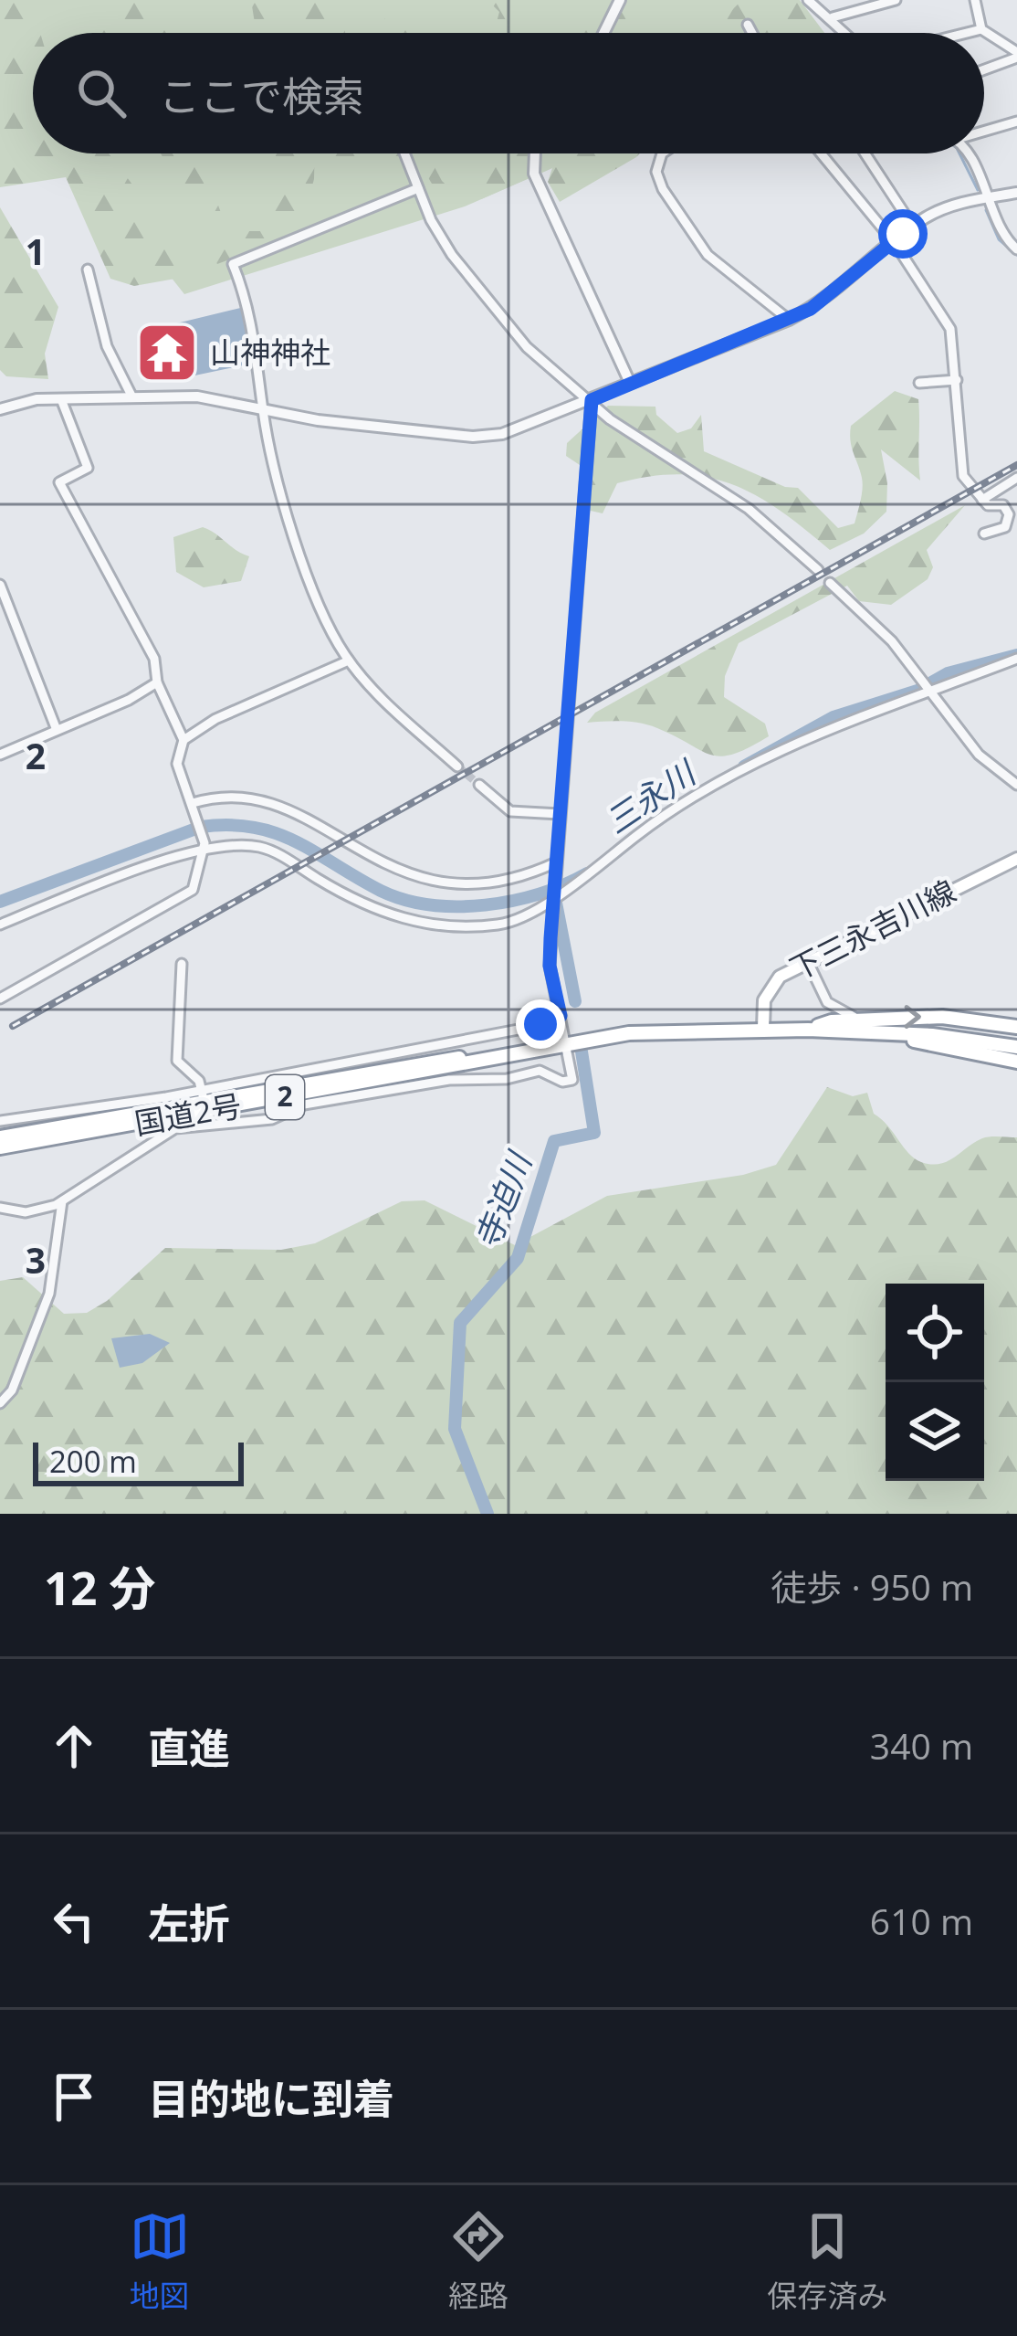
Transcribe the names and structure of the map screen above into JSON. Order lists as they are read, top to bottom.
{
  "streets": {
    "highway": ["2", "国道2号"],
    "main road": ["下三永吉川線"]
  },
  "crossings": [
    ["下三永吉川線", "国道2号"]
  ],
  "water": ["三永川", "寺迫川"],
  "places": {
    "temple": ["山神神社"]
  },
  "scale_bar": "200 m",
  "page": {
    "search": "ここで検索",
    "scale": "200 m",
    "heading": ["12 分", "徒歩 · 950 m"],
    "list": [
      ["直進", "340 m"],
      ["左折", "610 m"],
      "目的地に到着"
    ],
    "nav": ["地図", "経路", "保存済み"]
  },
  "grid": {
    "rows": ["1", "2", "3"]
  }
}
